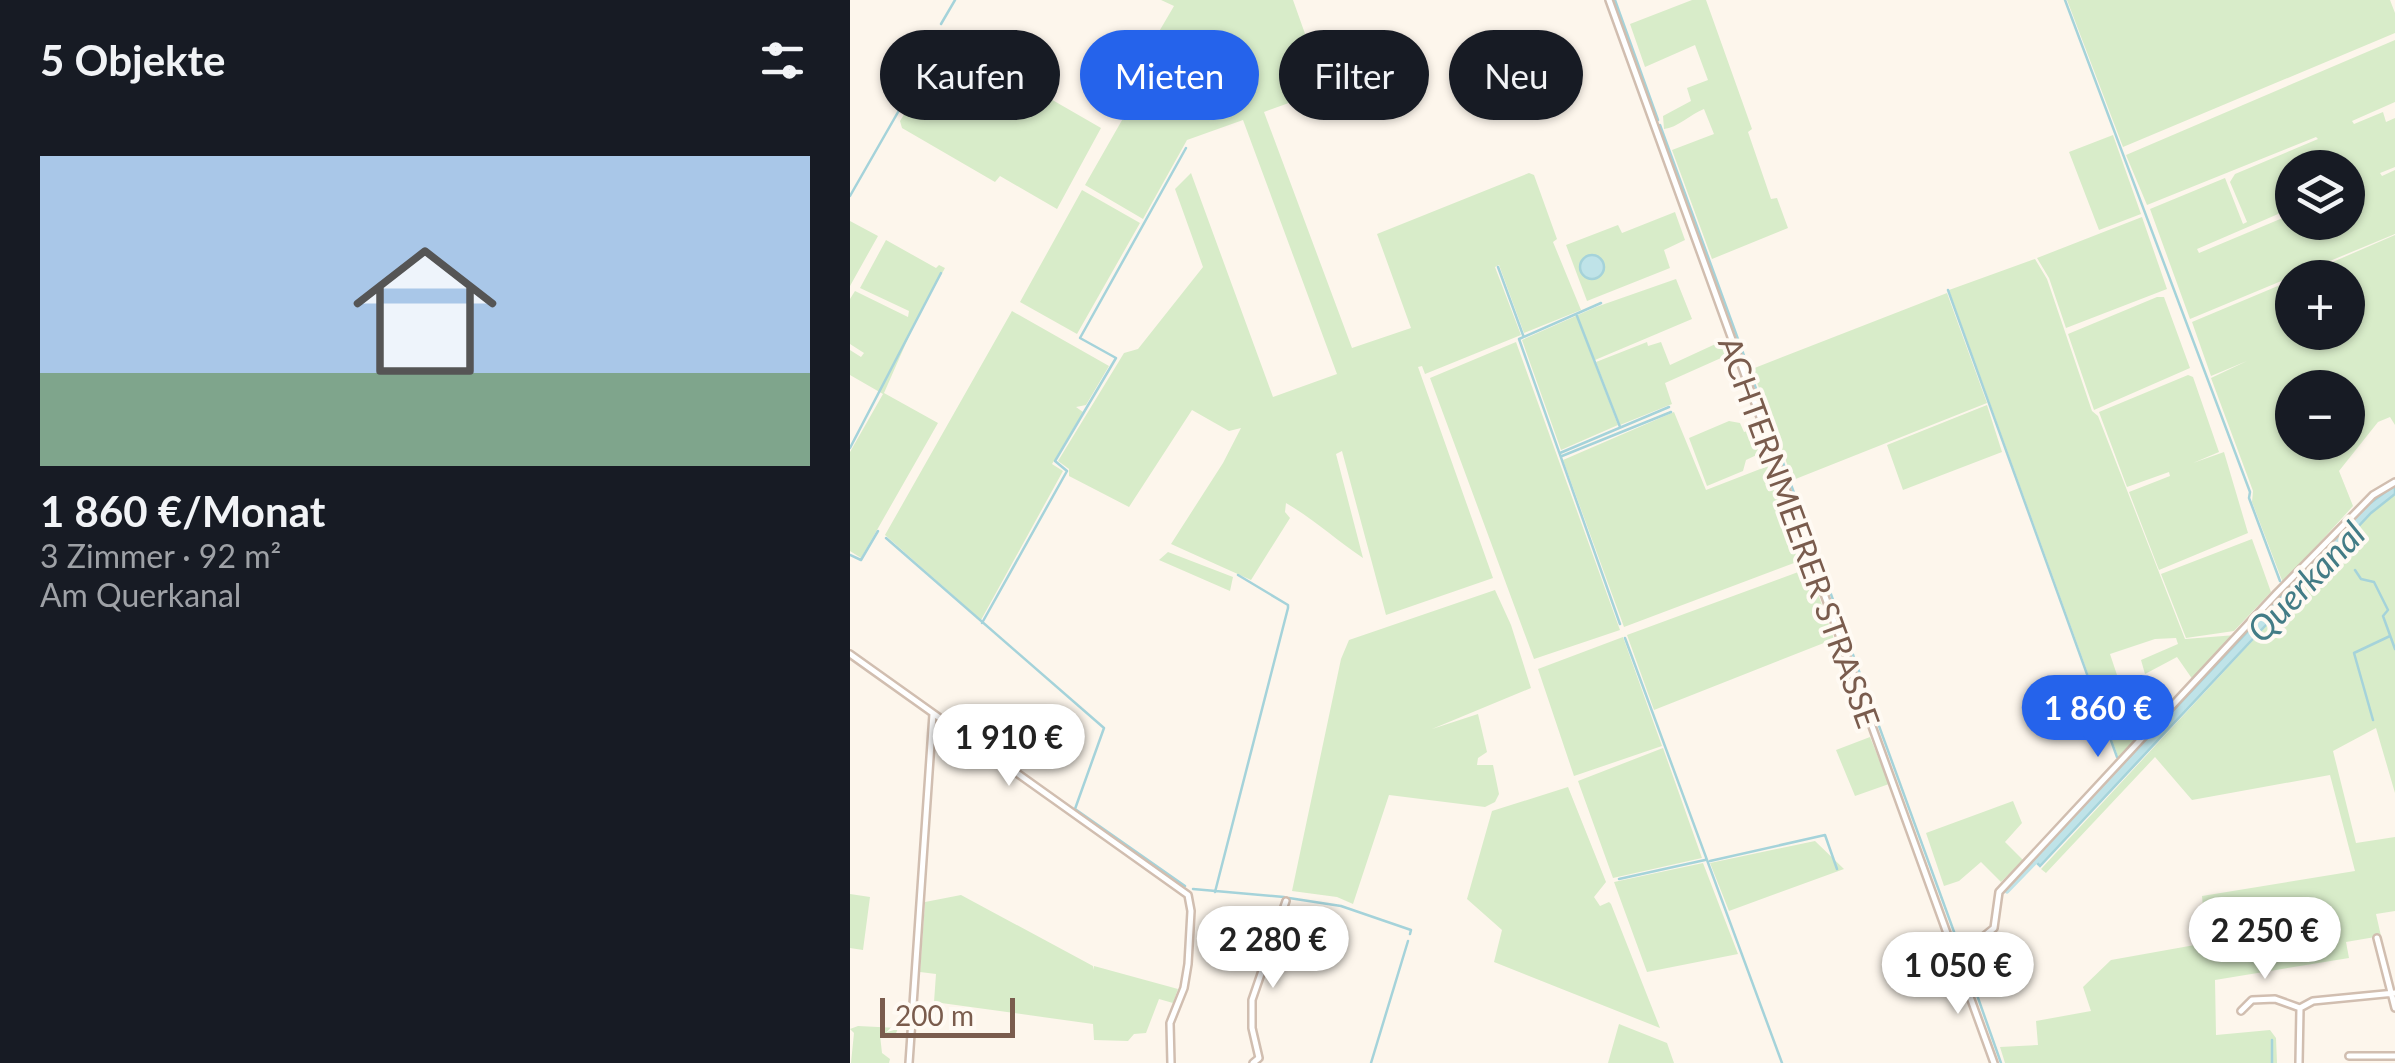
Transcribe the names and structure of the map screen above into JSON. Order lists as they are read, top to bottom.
{
  "streets": {
    "street": ["ACHTERNMEERER STRASSE"]
  },
  "water": ["Querkanal"],
  "scale_bar": "200 m",
  "page": {
    "heading": "5 Objekte",
    "chip": [
      "Kaufen",
      "Mieten",
      "Filter",
      "Neu"
    ],
    "list": [
      {
        "name": "1 860 €/Monat",
        "note": "3 Zimmer · 92 m² · Am Querkanal"
      }
    ],
    "map_buttons": ["+", "−"],
    "price": [
      "1 860 €",
      "1 910 €",
      "2 250 €",
      "2 280 €",
      "1 050 €"
    ],
    "scale": "200 m"
  }
}
